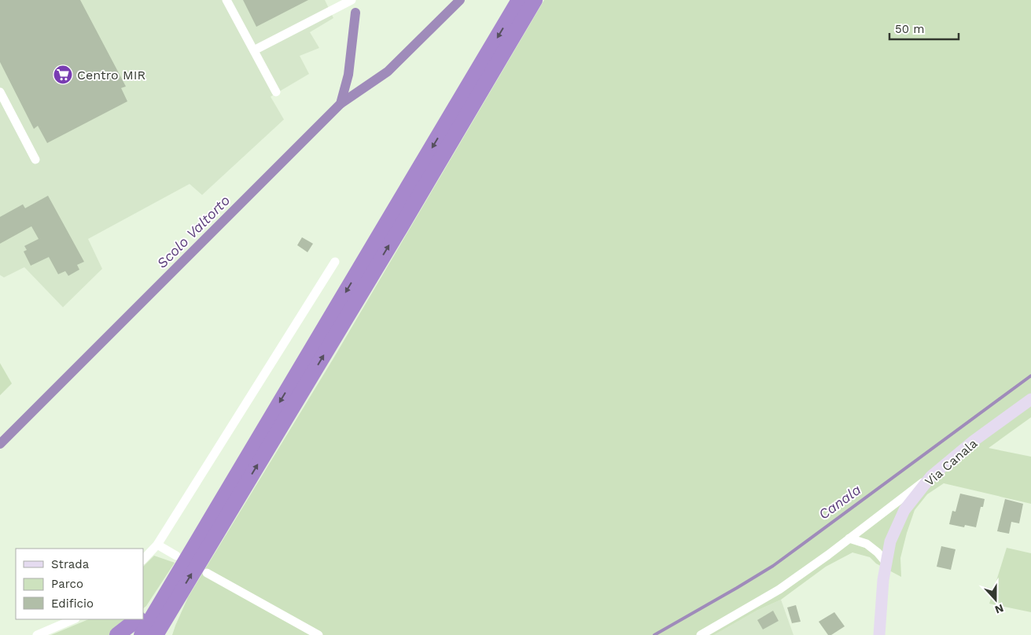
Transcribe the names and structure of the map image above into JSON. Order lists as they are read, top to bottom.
{
  "streets": {
    "street": ["Via Canala"]
  },
  "water": ["Scolo Valtorto", "Canala"],
  "places": {
    "supermarket": ["Centro MIR"]
  },
  "legend": ["Strada", "Parco", "Edificio"],
  "scale_bar": "50 m",
  "north": "bottom"
}
